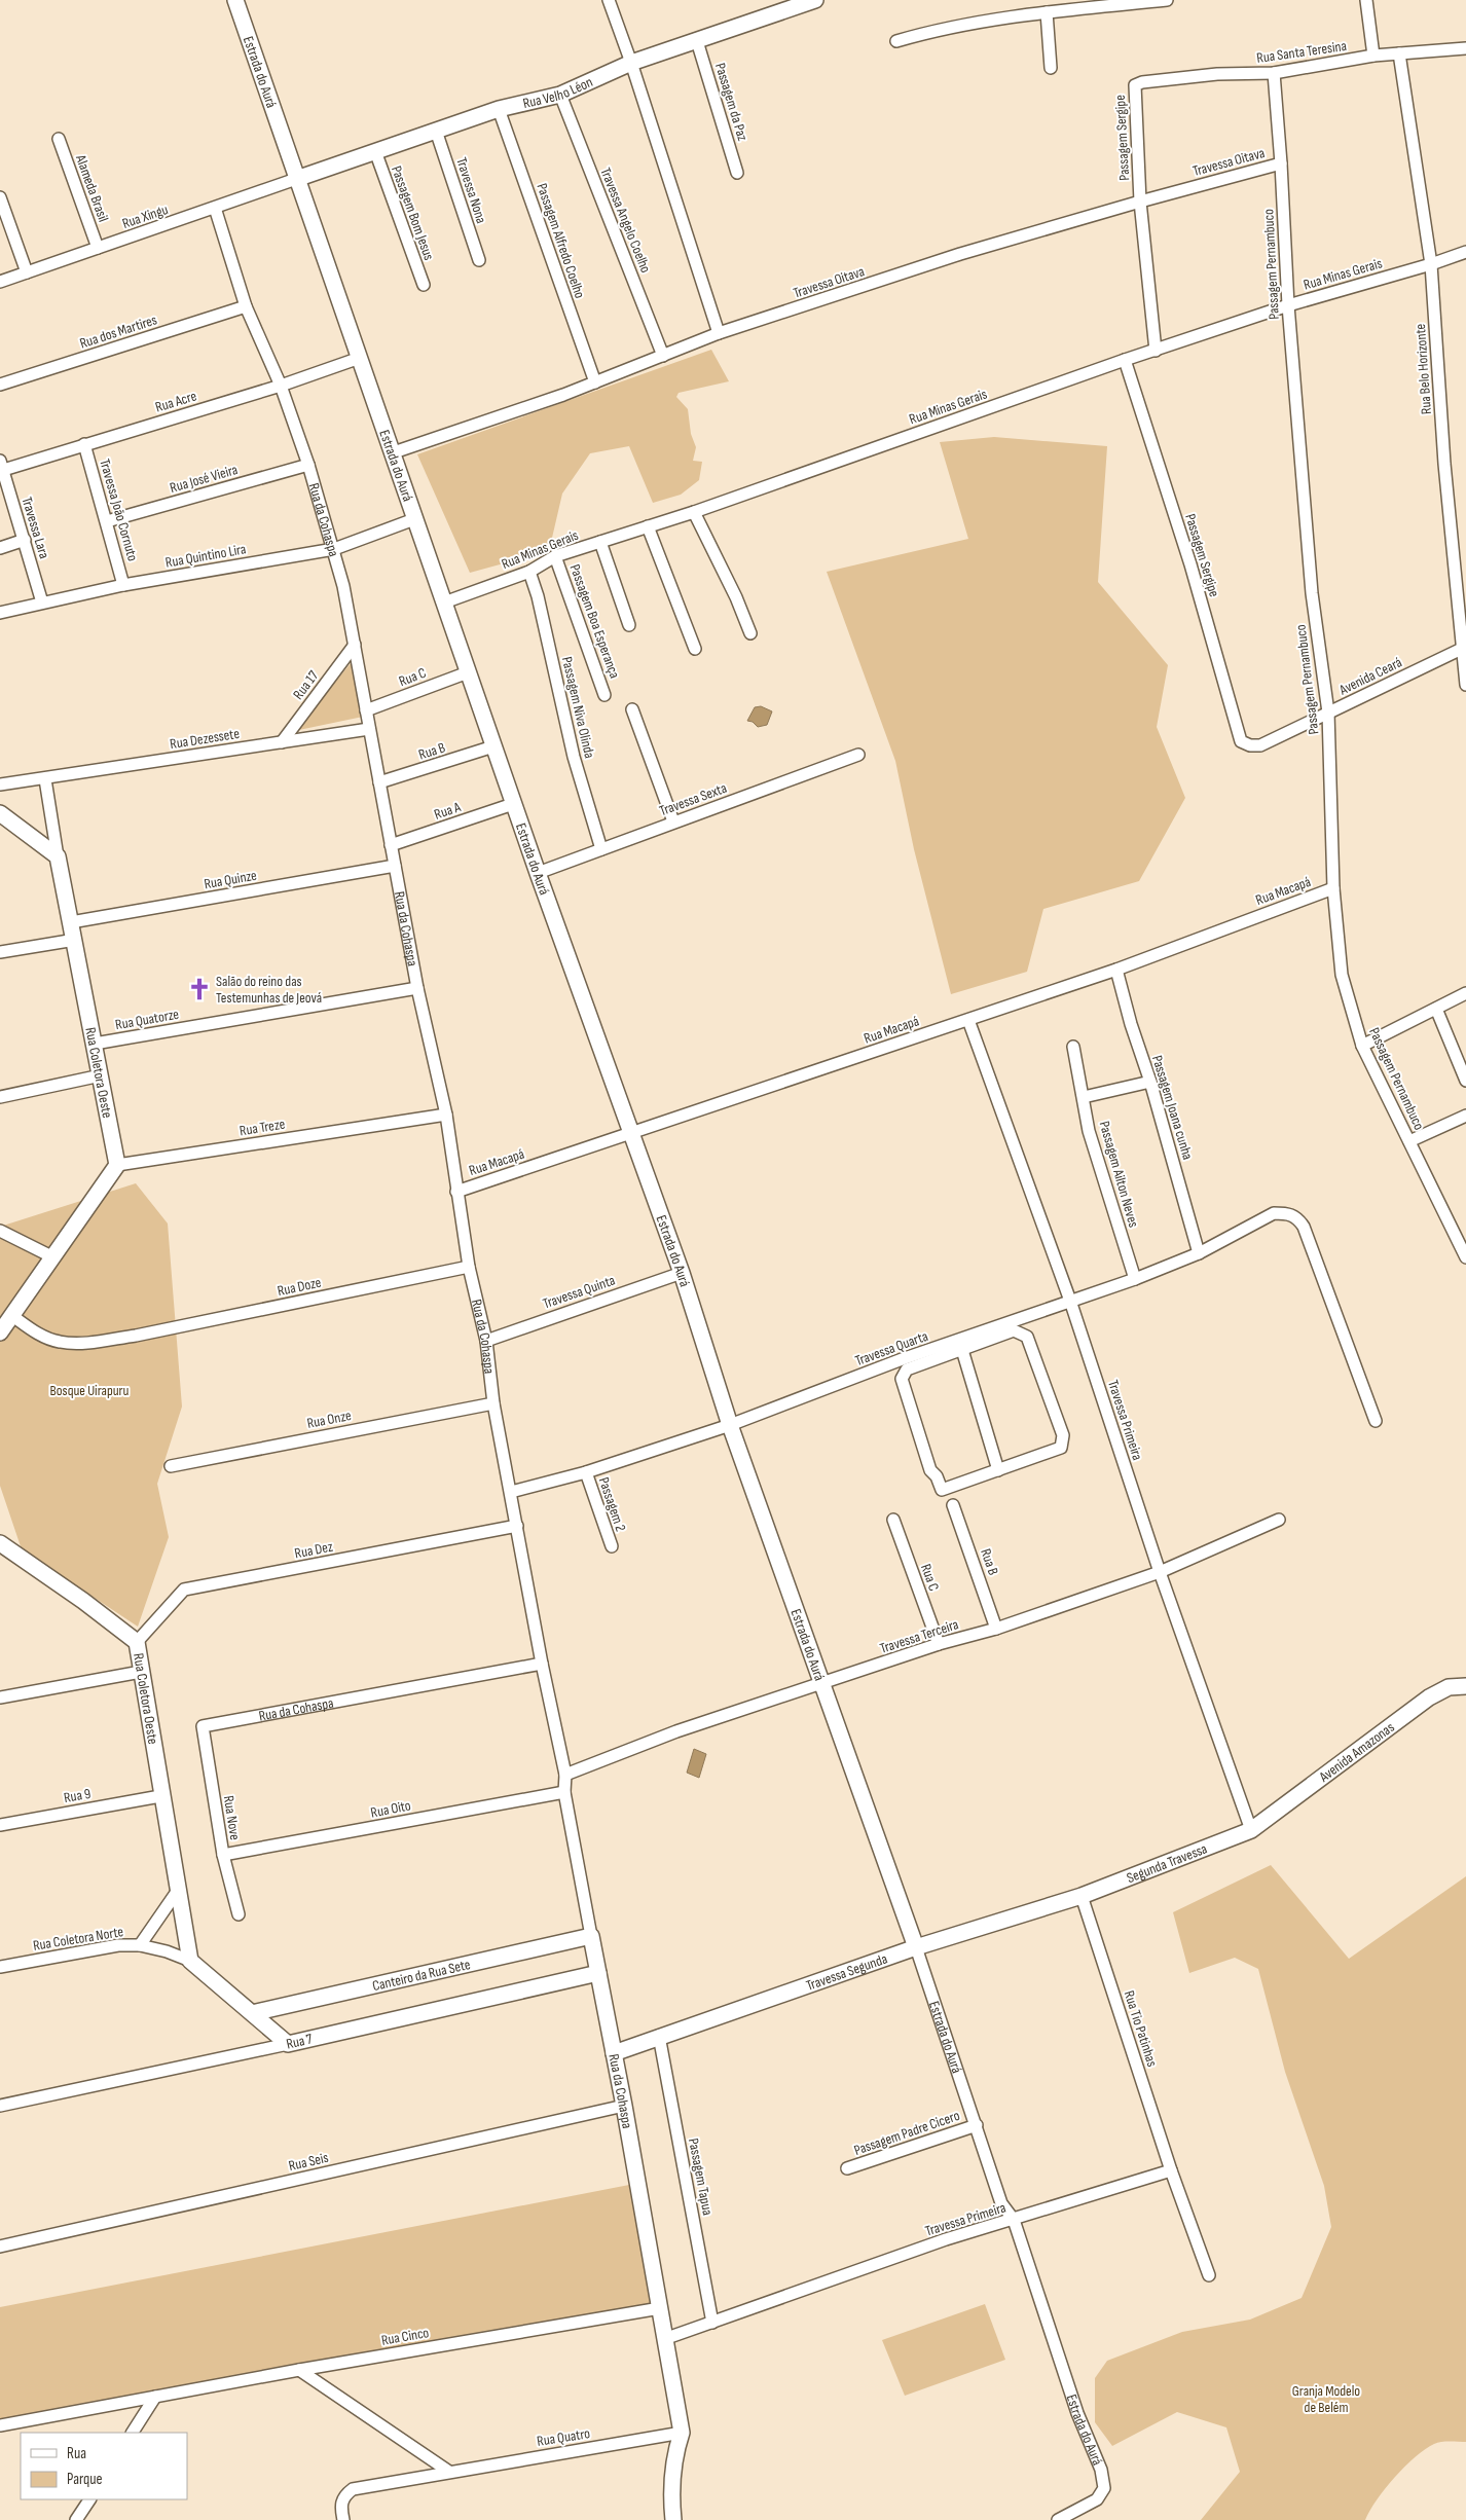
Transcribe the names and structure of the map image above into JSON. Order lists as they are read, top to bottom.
{
  "streets": {
    "street": [
      "Rua Santa Teresina",
      "Estrada do Aurá",
      "Rua Velho Léon",
      "Passagem da Paz",
      "Passagem Sergipe",
      "Travessa Oitava",
      "Alameda Brasil",
      "Travessa Nona",
      "Passagem Bom Jesus",
      "Rua Xingu",
      "Travessa Angelo Coelho",
      "Passagem Alfredo Coelho",
      "Passagem Pernambuco",
      "Rua Minas Gerais",
      "Rua dos Martires",
      "Rua Belo Horizonte",
      "Rua Acre",
      "Rua José Vieira",
      "Travessa João Cornuto",
      "Rua da Cohaspa",
      "Travessa Lara",
      "Rua Quintino Lira",
      "Passagem Boa Esperança",
      "Avenida Ceará",
      "Rua C",
      "Rua 17",
      "Passagem Niva Olinda",
      "Rua Dezessete",
      "Rua B",
      "Travessa Sexta",
      "Rua A",
      "Rua Quinze",
      "Rua Macapá",
      "Rua Quatorze",
      "Rua Coletora Oeste",
      "Passagem Joana cunha",
      "Rua Treze",
      "Passagem Ailton Neves",
      "Rua Doze",
      "Travessa Quinta",
      "Travessa Quarta",
      "Rua Onze",
      "Travessa Primeira",
      "Passagem 2",
      "Rua Dez",
      "Travessa Terceira",
      "Avenida Amazonas",
      "Rua 9",
      "Rua Oito",
      "Rua Nove",
      "Segunda Travessa",
      "Rua Coletora Norte",
      "Travessa Segunda",
      "Canteiro da Rua Sete",
      "Rua Tio Patinhas",
      "Rua 7",
      "Passagem Padre Cicero",
      "Rua Seis",
      "Passagem Tapua",
      "Rua Cinco",
      "Rua Quatro"
    ]
  },
  "crossings": [
    ["Rua Santa Teresina", "Passagem Sergipe"],
    ["Rua Santa Teresina", "Passagem Pernambuco"],
    ["Rua Santa Teresina", "Rua Belo Horizonte"],
    ["Estrada do Aurá", "Rua Velho Léon"],
    ["Estrada do Aurá", "Travessa Oitava"],
    ["Estrada do Aurá", "Rua Xingu"],
    ["Estrada do Aurá", "Rua Minas Gerais"],
    ["Estrada do Aurá", "Rua Acre"],
    ["Estrada do Aurá", "Rua Quintino Lira"],
    ["Estrada do Aurá", "Rua C"],
    ["Estrada do Aurá", "Rua B"],
    ["Estrada do Aurá", "Travessa Sexta"],
    ["Estrada do Aurá", "Rua A"],
    ["Estrada do Aurá", "Rua Macapá"],
    ["Estrada do Aurá", "Travessa Quinta"],
    ["Estrada do Aurá", "Travessa Quarta"],
    ["Estrada do Aurá", "Travessa Primeira"],
    ["Estrada do Aurá", "Travessa Terceira"],
    ["Estrada do Aurá", "Travessa Segunda"],
    ["Estrada do Aurá", "Passagem Padre Cicero"],
    ["Rua Velho Léon", "Passagem da Paz"],
    ["Rua Velho Léon", "Travessa Nona"],
    ["Rua Velho Léon", "Passagem Bom Jesus"],
    ["Rua Velho Léon", "Rua Xingu"],
    ["Rua Velho Léon", "Travessa Angelo Coelho"],
    ["Rua Velho Léon", "Passagem Alfredo Coelho"],
    ["Passagem Sergipe", "Travessa Oitava"],
    ["Passagem Sergipe", "Rua Minas Gerais"],
    ["Passagem Sergipe", "Avenida Ceará"],
    ["Travessa Oitava", "Travessa Angelo Coelho"],
    ["Travessa Oitava", "Passagem Alfredo Coelho"],
    ["Travessa Oitava", "Passagem Pernambuco"],
    ["Alameda Brasil", "Rua Xingu"],
    ["Rua Xingu", "Rua da Cohaspa"],
    ["Passagem Pernambuco", "Rua Minas Gerais"],
    ["Passagem Pernambuco", "Avenida Ceará"],
    ["Passagem Pernambuco", "Rua Macapá"],
    ["Rua Minas Gerais", "Rua Belo Horizonte"],
    ["Rua Minas Gerais", "Passagem Boa Esperança"],
    ["Rua Minas Gerais", "Passagem Niva Olinda"],
    ["Rua dos Martires", "Rua da Cohaspa"],
    ["Rua Belo Horizonte", "Avenida Ceará"],
    ["Rua Acre", "Travessa João Cornuto"],
    ["Rua Acre", "Rua da Cohaspa"],
    ["Rua Acre", "Travessa Lara"],
    ["Rua José Vieira", "Travessa João Cornuto"],
    ["Rua José Vieira", "Rua da Cohaspa"],
    ["Travessa João Cornuto", "Rua Quintino Lira"],
    ["Rua da Cohaspa", "Rua Quintino Lira"],
    ["Rua da Cohaspa", "Rua C"],
    ["Rua da Cohaspa", "Rua 17"],
    ["Rua da Cohaspa", "Rua Dezessete"],
    ["Rua da Cohaspa", "Rua B"],
    ["Rua da Cohaspa", "Rua A"],
    ["Rua da Cohaspa", "Rua Quinze"],
    ["Rua da Cohaspa", "Rua Macapá"],
    ["Rua da Cohaspa", "Rua Quatorze"],
    ["Rua da Cohaspa", "Rua Treze"],
    ["Rua da Cohaspa", "Rua Doze"],
    ["Rua da Cohaspa", "Travessa Quinta"],
    ["Rua da Cohaspa", "Travessa Quarta"],
    ["Rua da Cohaspa", "Rua Onze"],
    ["Rua da Cohaspa", "Travessa Primeira"],
    ["Rua da Cohaspa", "Rua Dez"],
    ["Rua da Cohaspa", "Travessa Terceira"],
    ["Rua da Cohaspa", "Rua Oito"],
    ["Rua da Cohaspa", "Rua Nove"],
    ["Rua da Cohaspa", "Travessa Segunda"],
    ["Rua da Cohaspa", "Canteiro da Rua Sete"],
    ["Rua da Cohaspa", "Rua 7"],
    ["Rua da Cohaspa", "Rua Seis"],
    ["Rua da Cohaspa", "Rua Cinco"],
    ["Rua da Cohaspa", "Rua Quatro"],
    ["Travessa Lara", "Rua Quintino Lira"],
    ["Rua C", "Travessa Terceira"],
    ["Rua 17", "Rua Dezessete"],
    ["Passagem Niva Olinda", "Travessa Sexta"],
    ["Rua Dezessete", "Rua Coletora Oeste"],
    ["Rua B", "Travessa Terceira"],
    ["Rua Quinze", "Rua Coletora Oeste"],
    ["Rua Macapá", "Passagem Joana cunha"],
    ["Rua Macapá", "Travessa Primeira"],
    ["Rua Quatorze", "Rua Coletora Oeste"],
    ["Rua Coletora Oeste", "Rua Treze"],
    ["Rua Coletora Oeste", "Rua Dez"],
    ["Rua Coletora Oeste", "Rua 9"],
    ["Rua Coletora Oeste", "Rua Coletora Norte"],
    ["Passagem Joana cunha", "Travessa Quarta"],
    ["Passagem Ailton Neves", "Travessa Quarta"],
    ["Travessa Quarta", "Travessa Primeira"],
    ["Travessa Quarta", "Passagem 2"],
    ["Travessa Primeira", "Travessa Terceira"],
    ["Travessa Primeira", "Avenida Amazonas"],
    ["Travessa Primeira", "Segunda Travessa"],
    ["Travessa Primeira", "Rua Tio Patinhas"],
    ["Travessa Primeira", "Passagem Tapua"],
    ["Avenida Amazonas", "Segunda Travessa"],
    ["Rua Oito", "Rua Nove"],
    ["Segunda Travessa", "Travessa Segunda"],
    ["Segunda Travessa", "Rua Tio Patinhas"],
    ["Travessa Segunda", "Rua Tio Patinhas"],
    ["Travessa Segunda", "Passagem Tapua"]
  ],
  "parks": ["Bosque Uirapuru", "Granja Modelo de Belém"],
  "places": {
    "church": ["Salão do reino das Testemunhas de Jeová"]
  },
  "legend": ["Rua", "Parque"]
}
